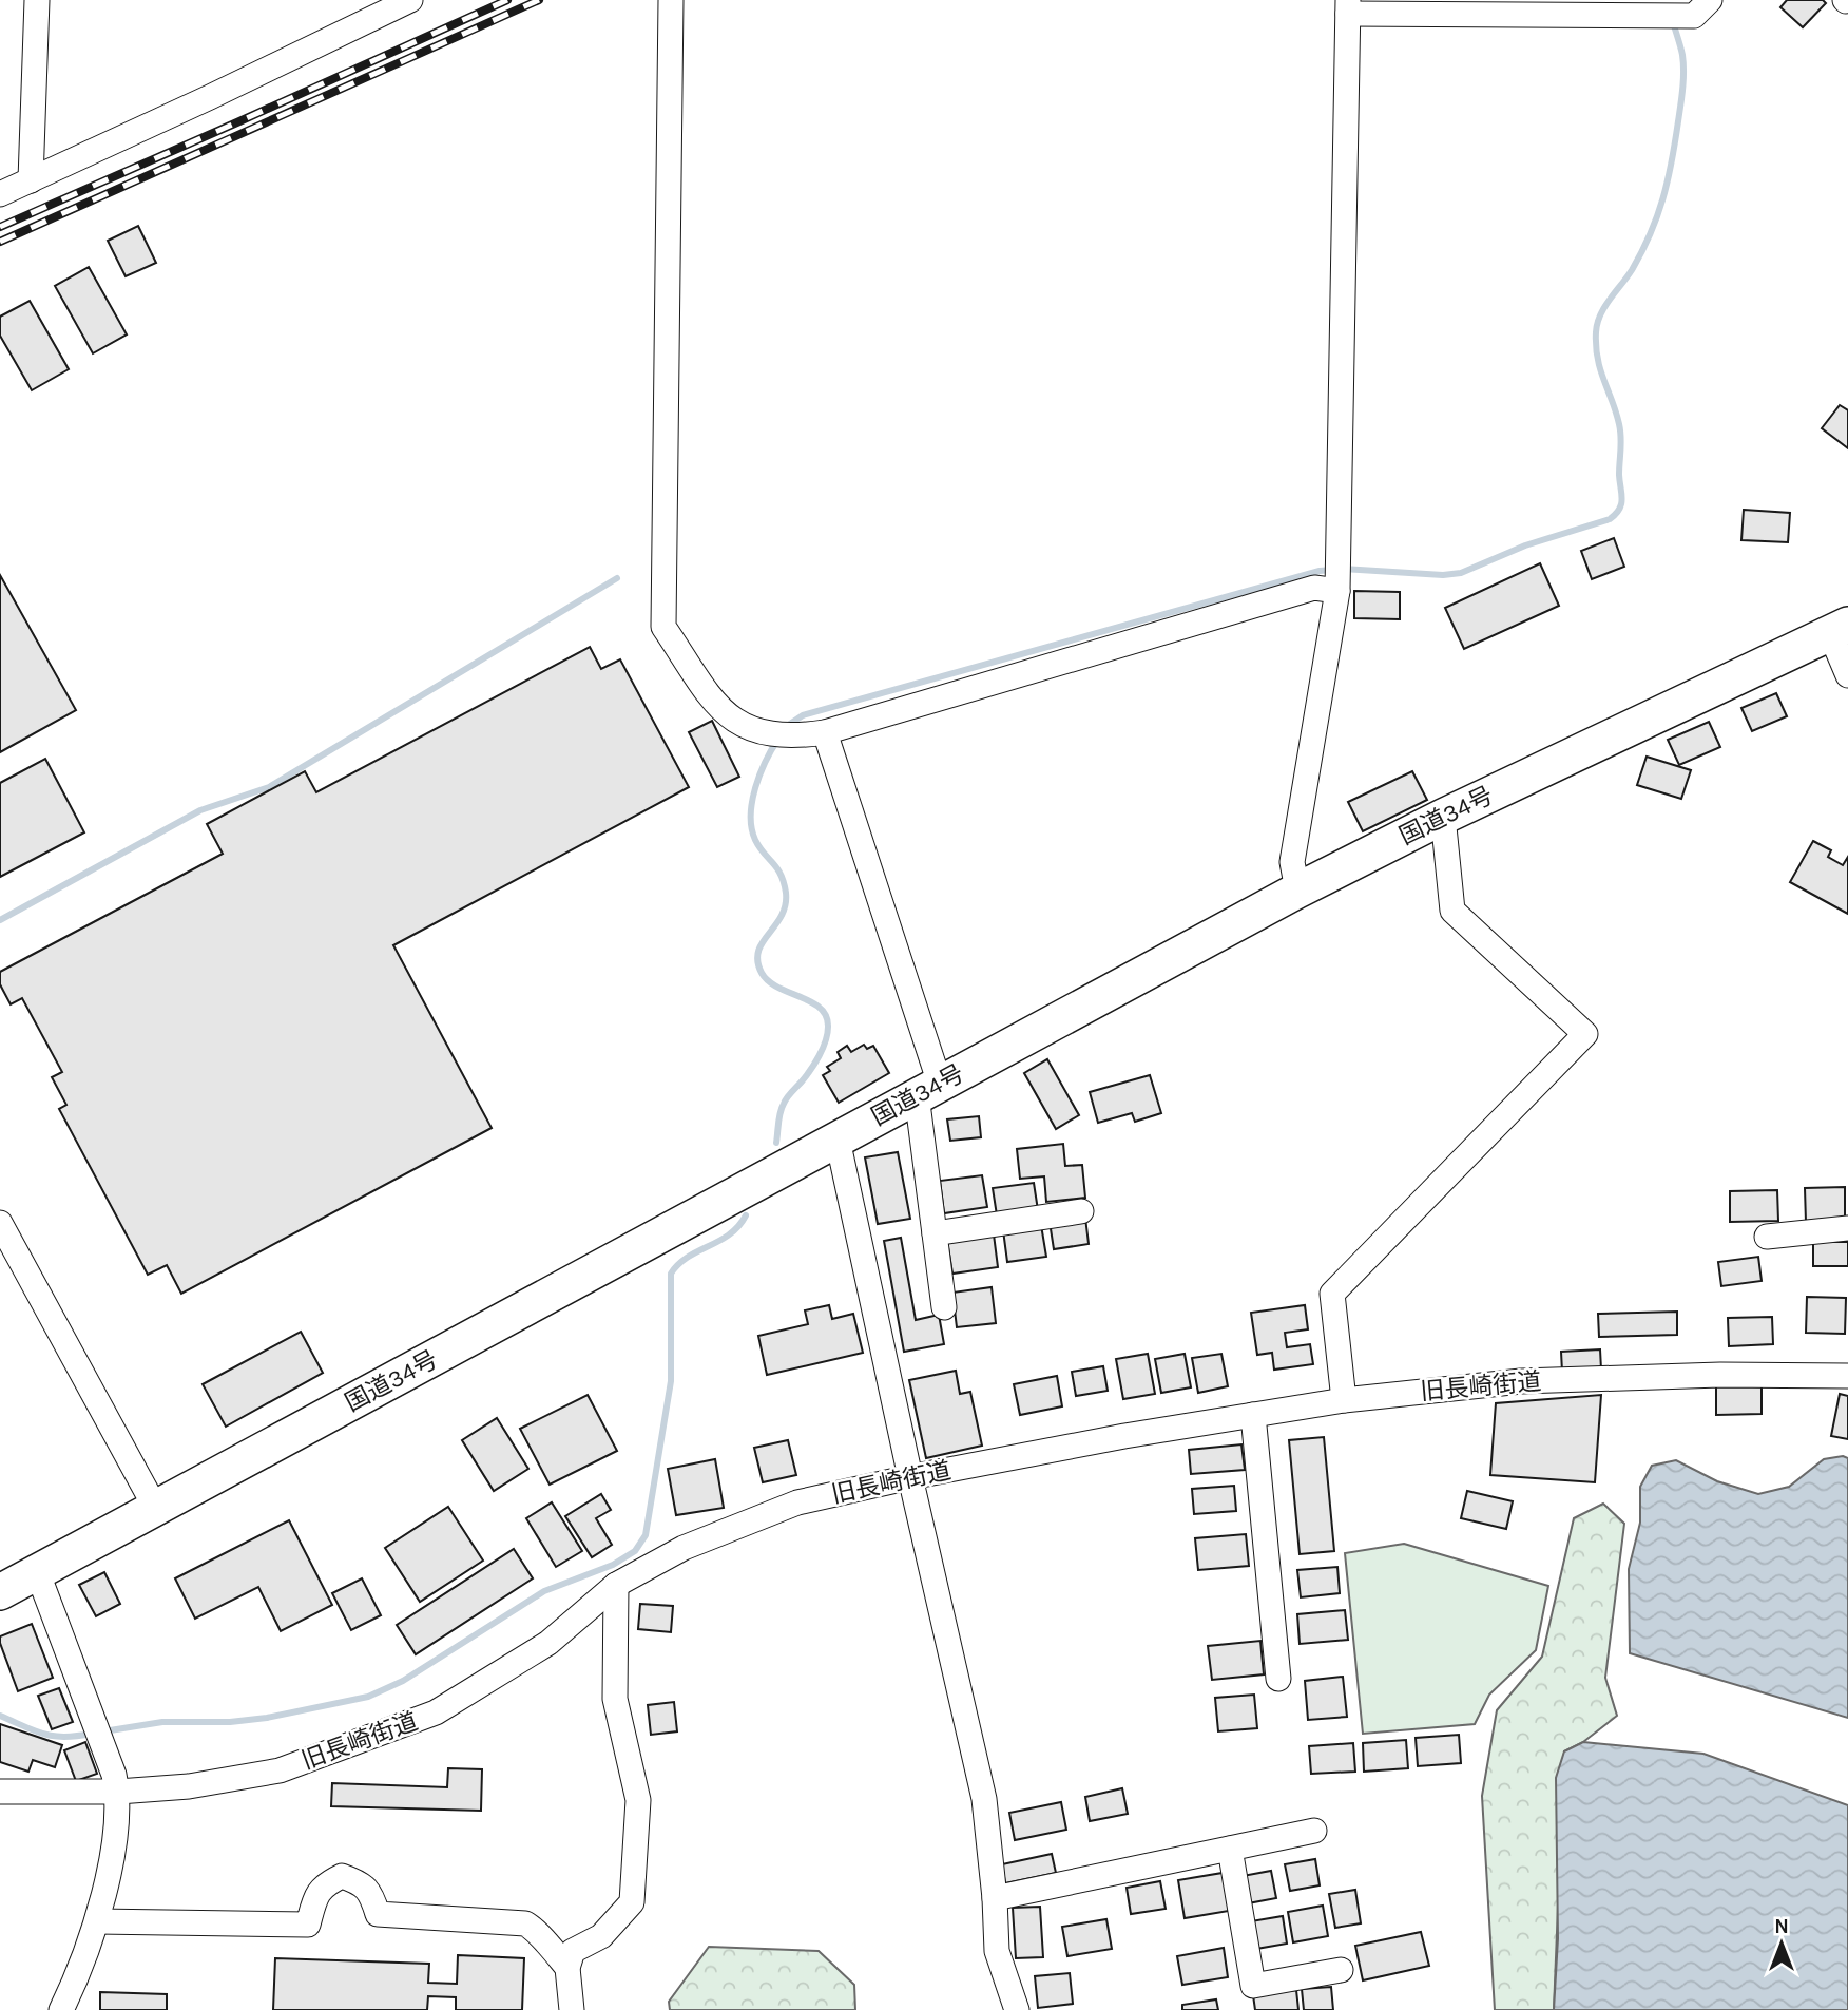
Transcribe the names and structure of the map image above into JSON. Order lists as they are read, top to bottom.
{
  "streets": {
    "highway": ["国道34号"],
    "street": ["旧長崎街道"]
  },
  "north": "top"
}
